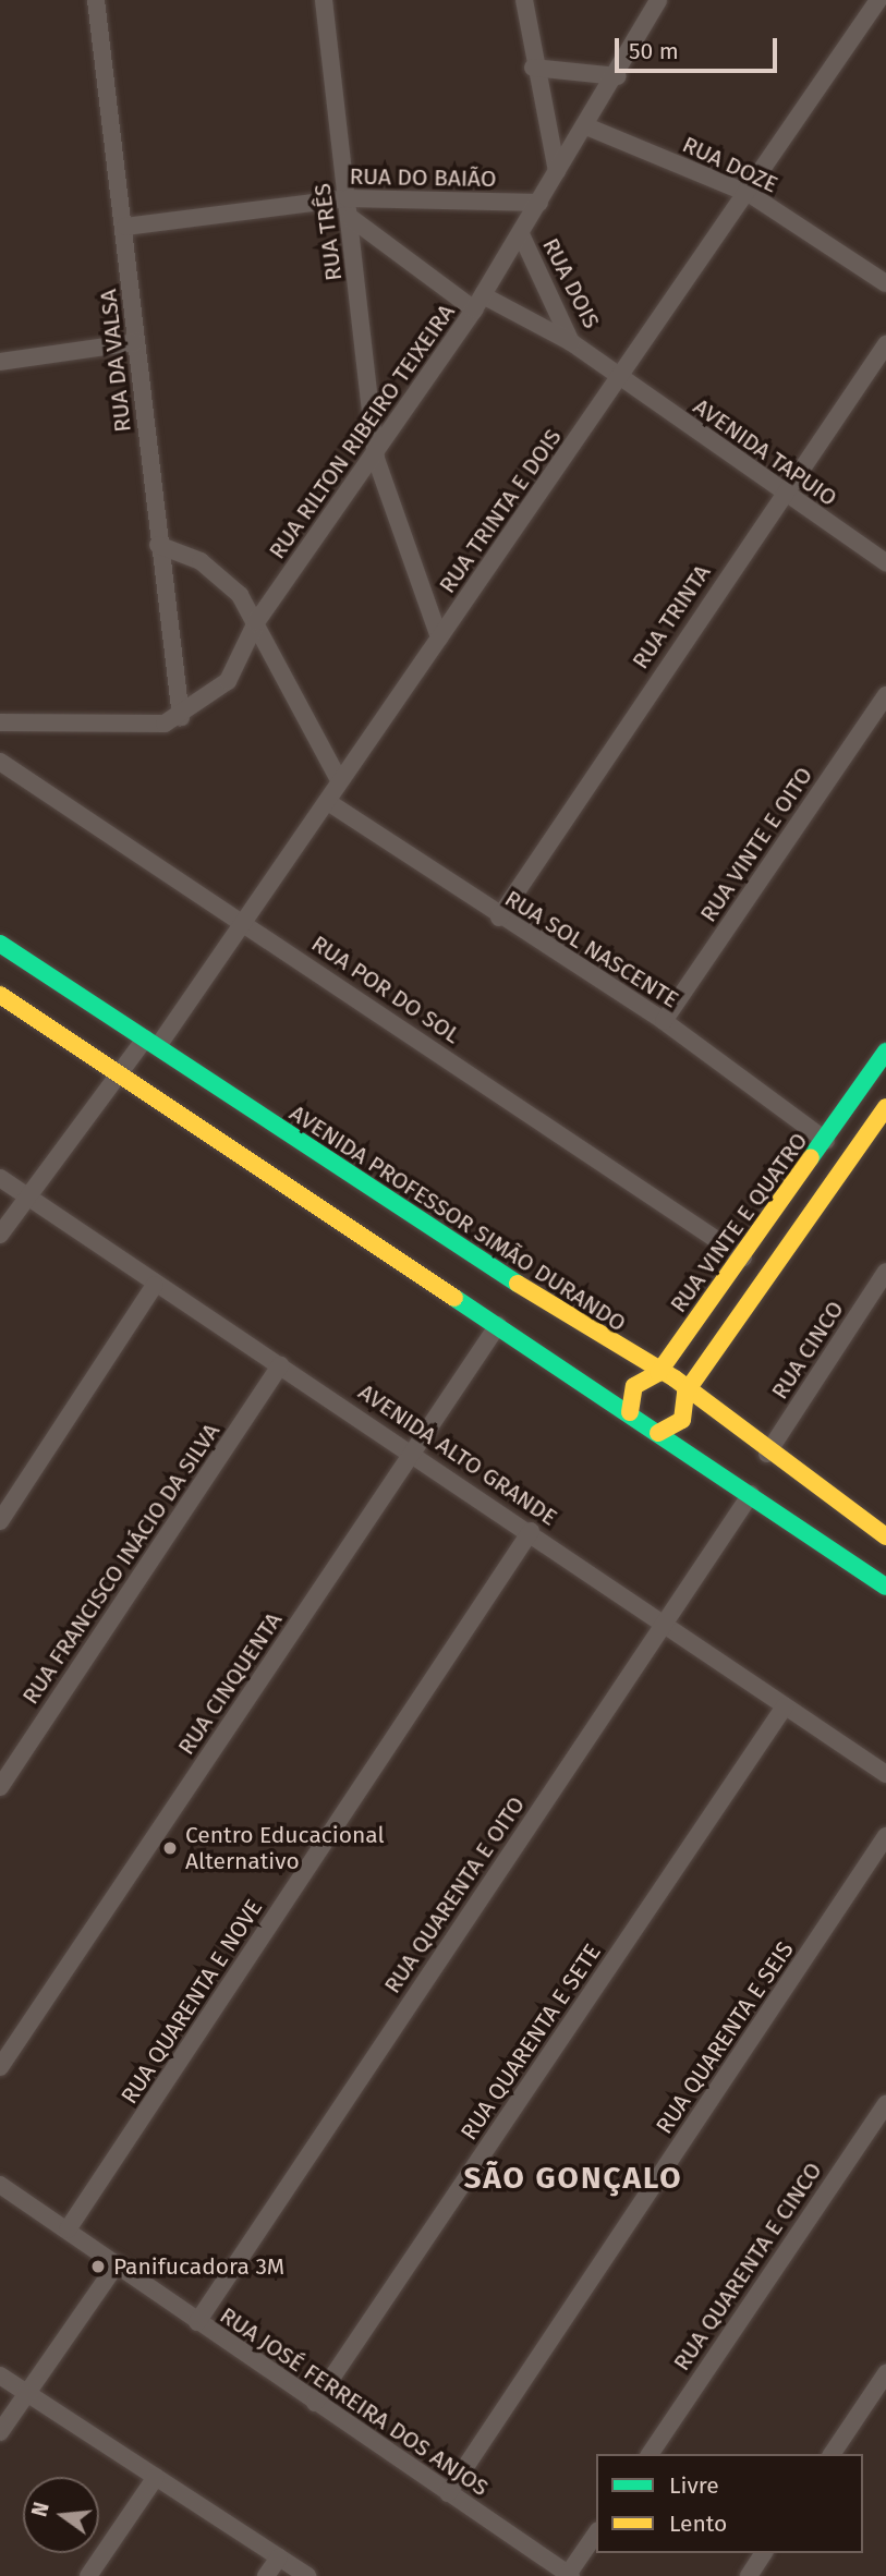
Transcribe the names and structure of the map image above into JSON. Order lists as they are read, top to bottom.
{
  "streets": {
    "street": [
      "RUA DOZE",
      "RUA DO BAIÃO",
      "RUA TRÊS",
      "RUA DOIS",
      "RUA DA VALSA",
      "RUA RILTON RIBEIRO TEIXEIRA",
      "AVENIDA TAPUIO",
      "RUA TRINTA E DOIS",
      "RUA TRINTA",
      "RUA VINTE E OITO",
      "RUA SOL NASCENTE",
      "RUA POR DO SOL",
      "AVENIDA PROFESSOR SIMÃO DURANDO",
      "RUA VINTE E QUATRO",
      "RUA CINCO",
      "AVENIDA ALTO GRANDE",
      "RUA FRANCISCO INÁCIO DA SILVA",
      "RUA CINQUENTA",
      "RUA QUARENTA E OITO",
      "RUA QUARENTA E NOVE",
      "RUA QUARENTA E SEIS",
      "RUA QUARENTA E SETE",
      "RUA QUARENTA E CINCO",
      "RUA JOSÉ FERREIRA DOS ANJOS"
    ]
  },
  "crossings": [
    ["RUA DOZE", "RUA RILTON RIBEIRO TEIXEIRA"],
    ["RUA DOZE", "RUA TRINTA E DOIS"],
    ["RUA DO BAIÃO", "RUA TRÊS"],
    ["RUA DO BAIÃO", "RUA DA VALSA"],
    ["RUA DO BAIÃO", "RUA RILTON RIBEIRO TEIXEIRA"],
    ["RUA TRÊS", "RUA RILTON RIBEIRO TEIXEIRA"],
    ["RUA TRÊS", "RUA TRINTA E DOIS"],
    ["RUA DOIS", "RUA RILTON RIBEIRO TEIXEIRA"],
    ["RUA DOIS", "AVENIDA TAPUIO"],
    ["RUA DOIS", "RUA TRINTA E DOIS"],
    ["RUA DA VALSA", "RUA RILTON RIBEIRO TEIXEIRA"],
    ["AVENIDA TAPUIO", "RUA TRINTA E DOIS"],
    ["AVENIDA TAPUIO", "RUA TRINTA"],
    ["RUA TRINTA E DOIS", "RUA SOL NASCENTE"],
    ["RUA TRINTA E DOIS", "RUA POR DO SOL"],
    ["RUA TRINTA E DOIS", "AVENIDA PROFESSOR SIMÃO DURANDO"],
    ["RUA TRINTA E DOIS", "AVENIDA ALTO GRANDE"],
    ["RUA TRINTA", "RUA SOL NASCENTE"],
    ["RUA VINTE E OITO", "RUA SOL NASCENTE"],
    ["RUA SOL NASCENTE", "RUA VINTE E QUATRO"],
    ["RUA POR DO SOL", "RUA VINTE E QUATRO"],
    ["AVENIDA PROFESSOR SIMÃO DURANDO", "RUA VINTE E QUATRO"],
    ["AVENIDA PROFESSOR SIMÃO DURANDO", "RUA CINCO"],
    ["AVENIDA ALTO GRANDE", "RUA FRANCISCO INÁCIO DA SILVA"],
    ["AVENIDA ALTO GRANDE", "RUA CINQUENTA"],
    ["AVENIDA ALTO GRANDE", "RUA QUARENTA E OITO"],
    ["AVENIDA ALTO GRANDE", "RUA QUARENTA E NOVE"],
    ["AVENIDA ALTO GRANDE", "RUA QUARENTA E SETE"],
    ["RUA QUARENTA E OITO", "RUA JOSÉ FERREIRA DOS ANJOS"],
    ["RUA QUARENTA E NOVE", "RUA JOSÉ FERREIRA DOS ANJOS"],
    ["RUA QUARENTA E SEIS", "RUA JOSÉ FERREIRA DOS ANJOS"],
    ["RUA QUARENTA E SETE", "RUA JOSÉ FERREIRA DOS ANJOS"]
  ],
  "districts": ["SÃO GONÇALO"],
  "places": ["Centro Educacional Alternativo", "Panifucadora 3M"],
  "legend": ["Livre", "Lento"],
  "scale_bar": "50 m",
  "north": "left"
}
